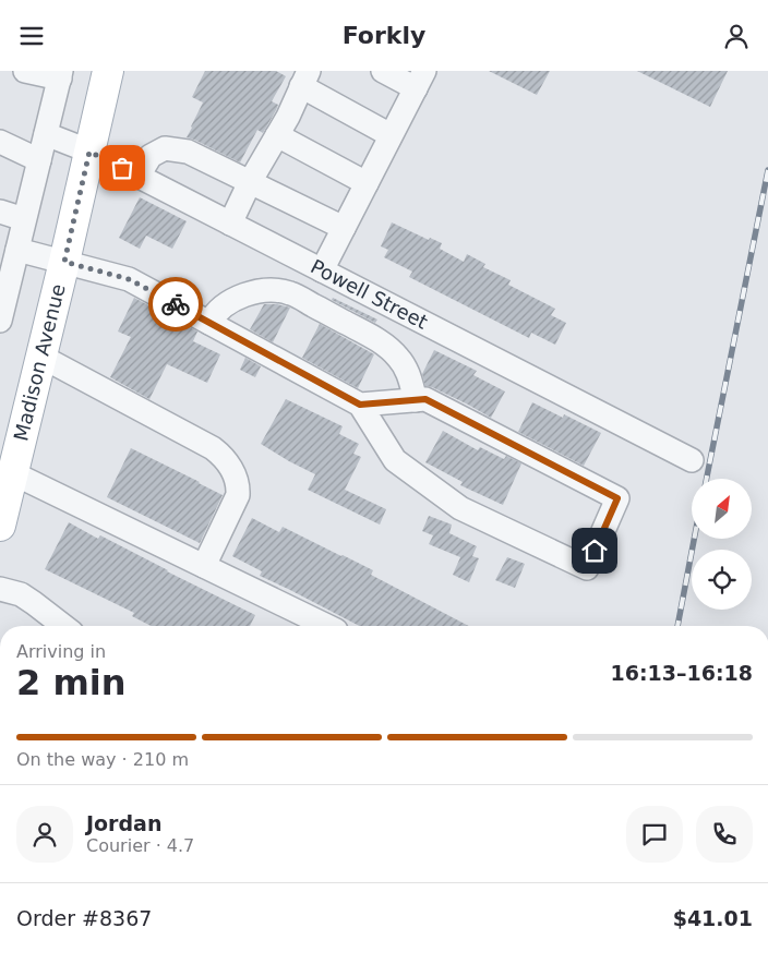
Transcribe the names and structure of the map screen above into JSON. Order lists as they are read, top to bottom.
{
  "streets": {
    "main road": ["Madison Avenue"],
    "street": ["Powell Street"]
  },
  "crossings": [
    ["Powell Street", "Madison Avenue"]
  ],
  "north": "top right",
  "page": {
    "header": "Forkly",
    "heading": ["2 min", "Arriving in", "16:13–16:18"],
    "panel": [
      "Jordan",
      "Courier · 4.7",
      "Order #8367",
      "$41.01"
    ],
    "bar": "On the way · 210 m"
  }
}
